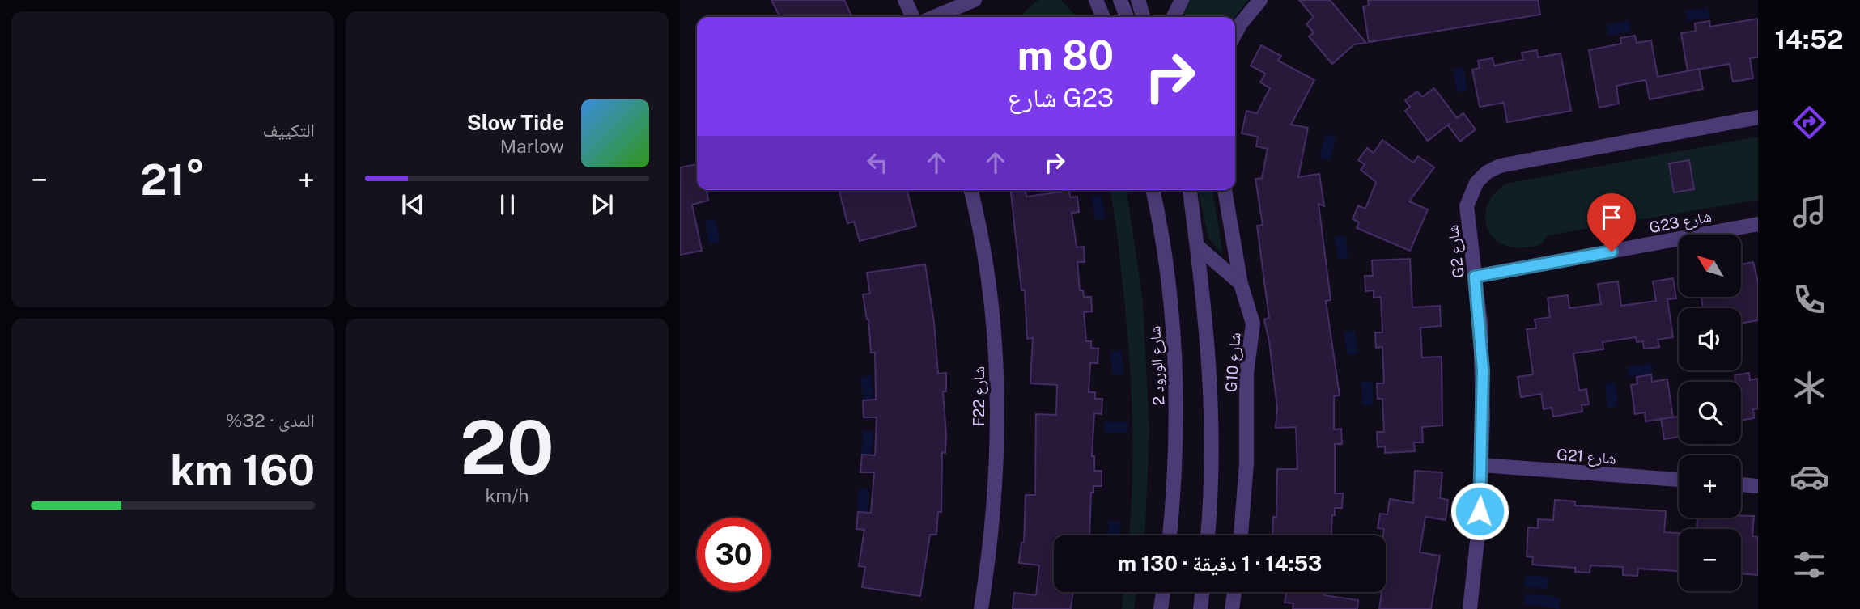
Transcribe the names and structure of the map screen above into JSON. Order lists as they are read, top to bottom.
{
  "streets": {
    "street": [
      "G23 شارع",
      "G2 شارع",
      "G10 شارع",
      "شارع الورود 2",
      "F22 شارع",
      "G21 شارع"
    ]
  },
  "crossings": [
    ["G23 شارع", "G2 شارع"],
    ["G2 شارع", "G21 شارع"]
  ],
  "north": "top left",
  "page": {
    "tabs": "14:52",
    "tile": [
      "التكييف",
      ["20", "km/h"],
      ["المدى · 32%", "160 km"]
    ],
    "turn": ["80 m", "G23 شارع"],
    "song": ["Slow Tide", "Marlow"],
    "heat": ["−", "21°", "+"],
    "map_buttons": ["+", "−"],
    "limit": "30",
    "trip": "14:53 · 1 دقيقة · 130 m"
  }
}
